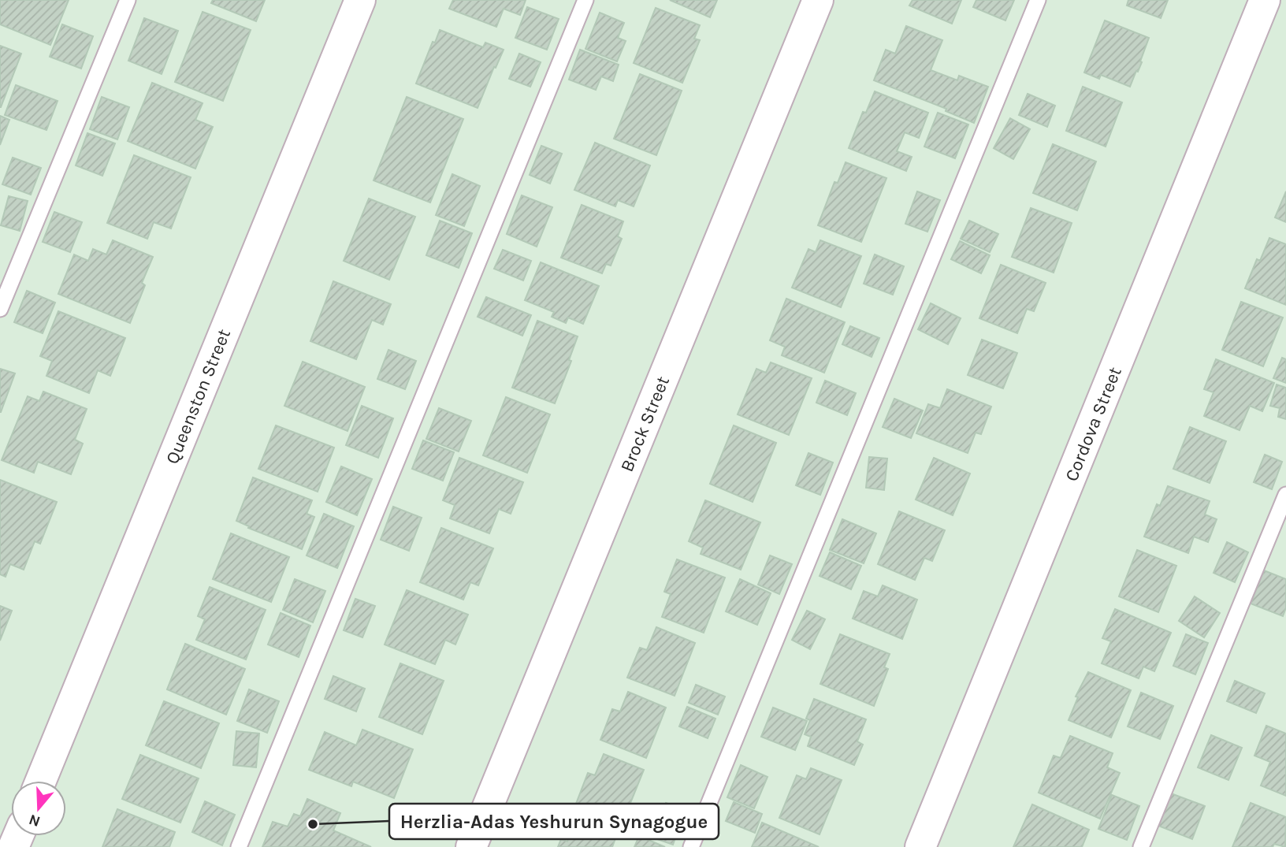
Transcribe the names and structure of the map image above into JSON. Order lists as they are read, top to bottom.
{
  "streets": {
    "street": ["Queenston Street", "Brock Street", "Cordova Street"]
  },
  "places": ["Herzlia-Adas Yeshurun Synagogue"],
  "north": "bottom"
}
